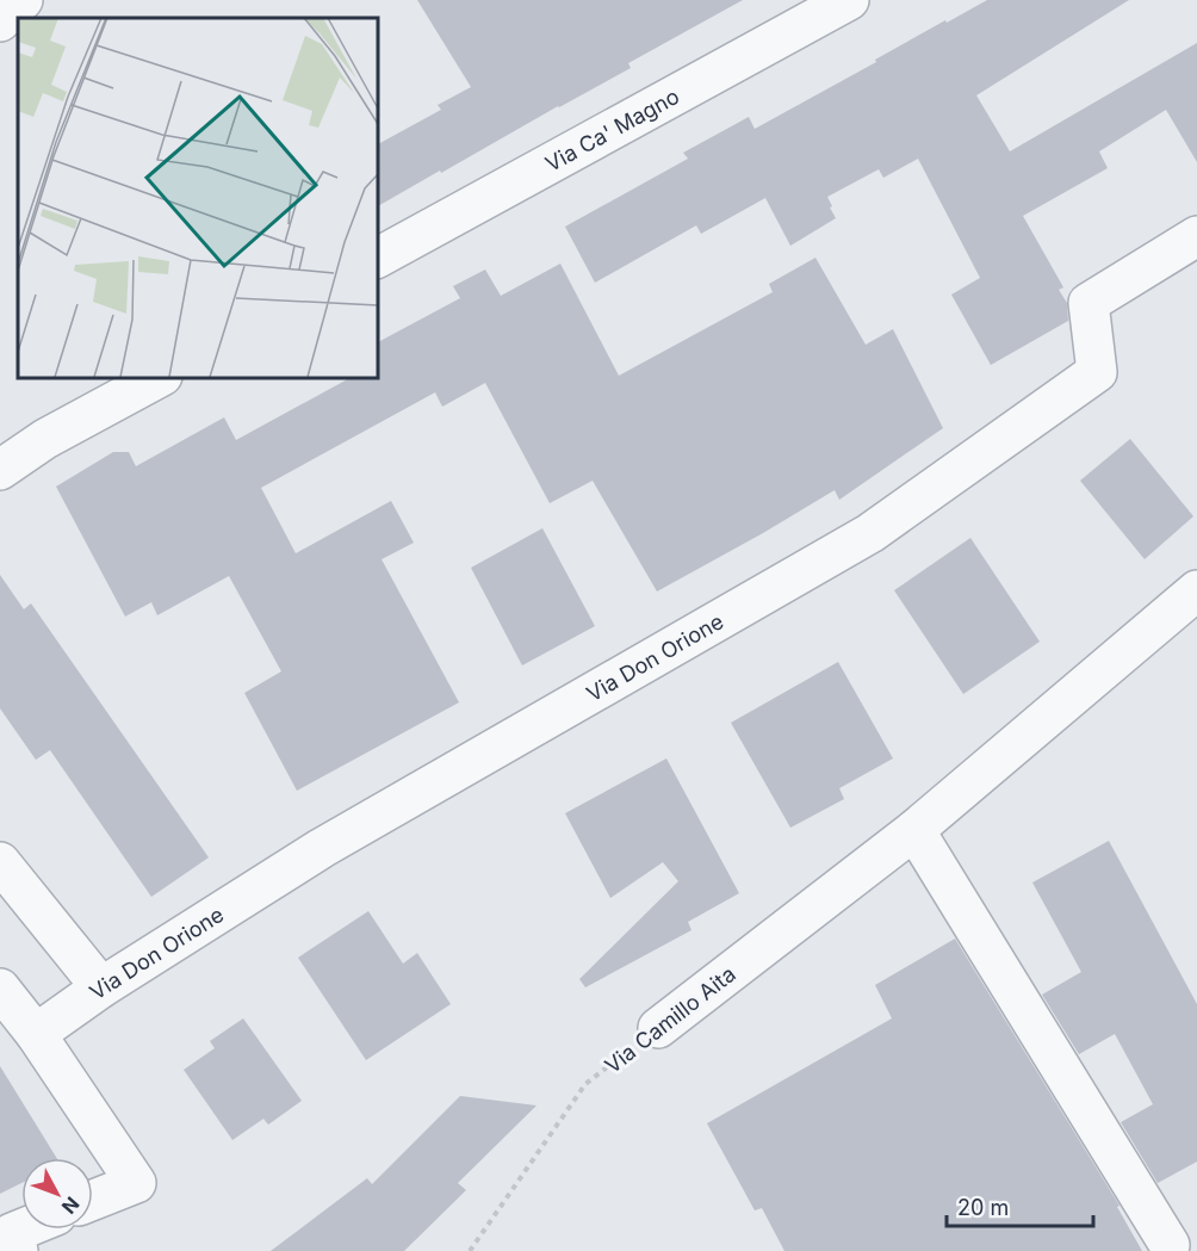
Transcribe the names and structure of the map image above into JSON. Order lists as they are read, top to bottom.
{
  "streets": {
    "street": ["Via Ca' Magno", "Via Don Orione", "Via Camillo Aita"]
  },
  "scale_bar": "20 m",
  "north": "bottom right"
}
